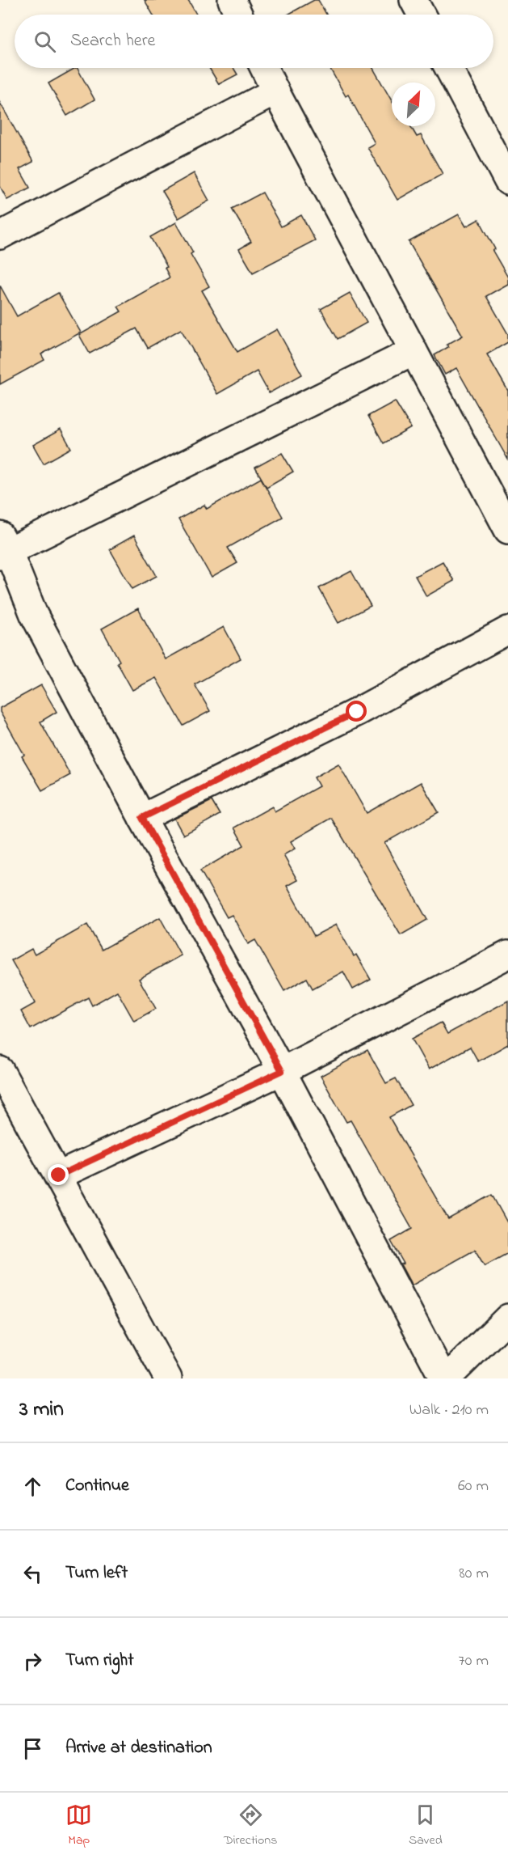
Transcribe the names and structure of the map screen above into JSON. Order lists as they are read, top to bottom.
{
  "north": "top right",
  "page": {
    "search": "Search here",
    "heading": ["3 min", "Walk · 210 m"],
    "list": [
      ["Continue", "60 m"],
      ["Turn left", "80 m"],
      ["Turn right", "70 m"],
      "Arrive at destination"
    ],
    "nav": ["Map", "Directions", "Saved"]
  }
}
